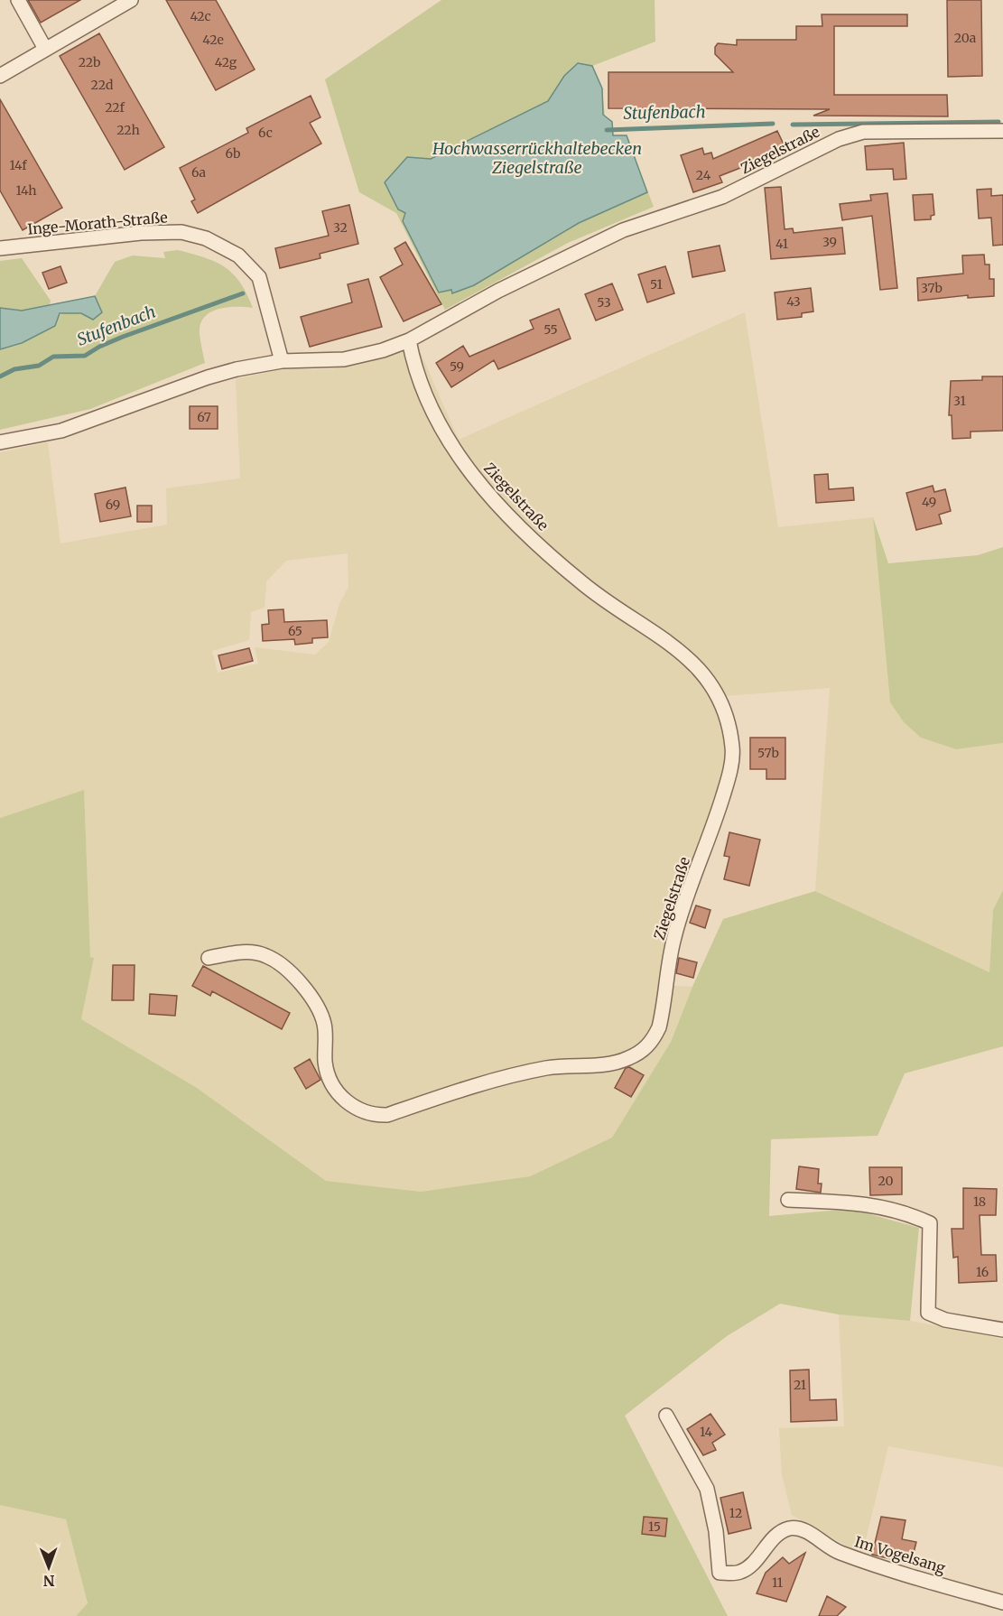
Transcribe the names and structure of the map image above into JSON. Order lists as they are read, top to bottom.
{
  "streets": {
    "street": ["Ziegelstraße", "Inge-Morath-Straße", "Im Vogelsang"]
  },
  "crossings": [
    ["Ziegelstraße", "Inge-Morath-Straße"]
  ],
  "water": ["Stufenbach", "Hochwasserrückhaltebecken Ziegelstraße"],
  "house_numbers": [
    "42c",
    "20a",
    "42e",
    "22b",
    "42g",
    "22d",
    "22f",
    "22h",
    "6c",
    "6b",
    "14f",
    "6a",
    "24",
    "14h",
    "32",
    "39",
    "41",
    "51",
    "37b",
    "43",
    "53",
    "55",
    "59",
    "31",
    "67",
    "49",
    "69",
    "65",
    "57b",
    "20",
    "18",
    "16",
    "21",
    "14",
    "12",
    "15",
    "11"
  ],
  "north": "bottom"
}
